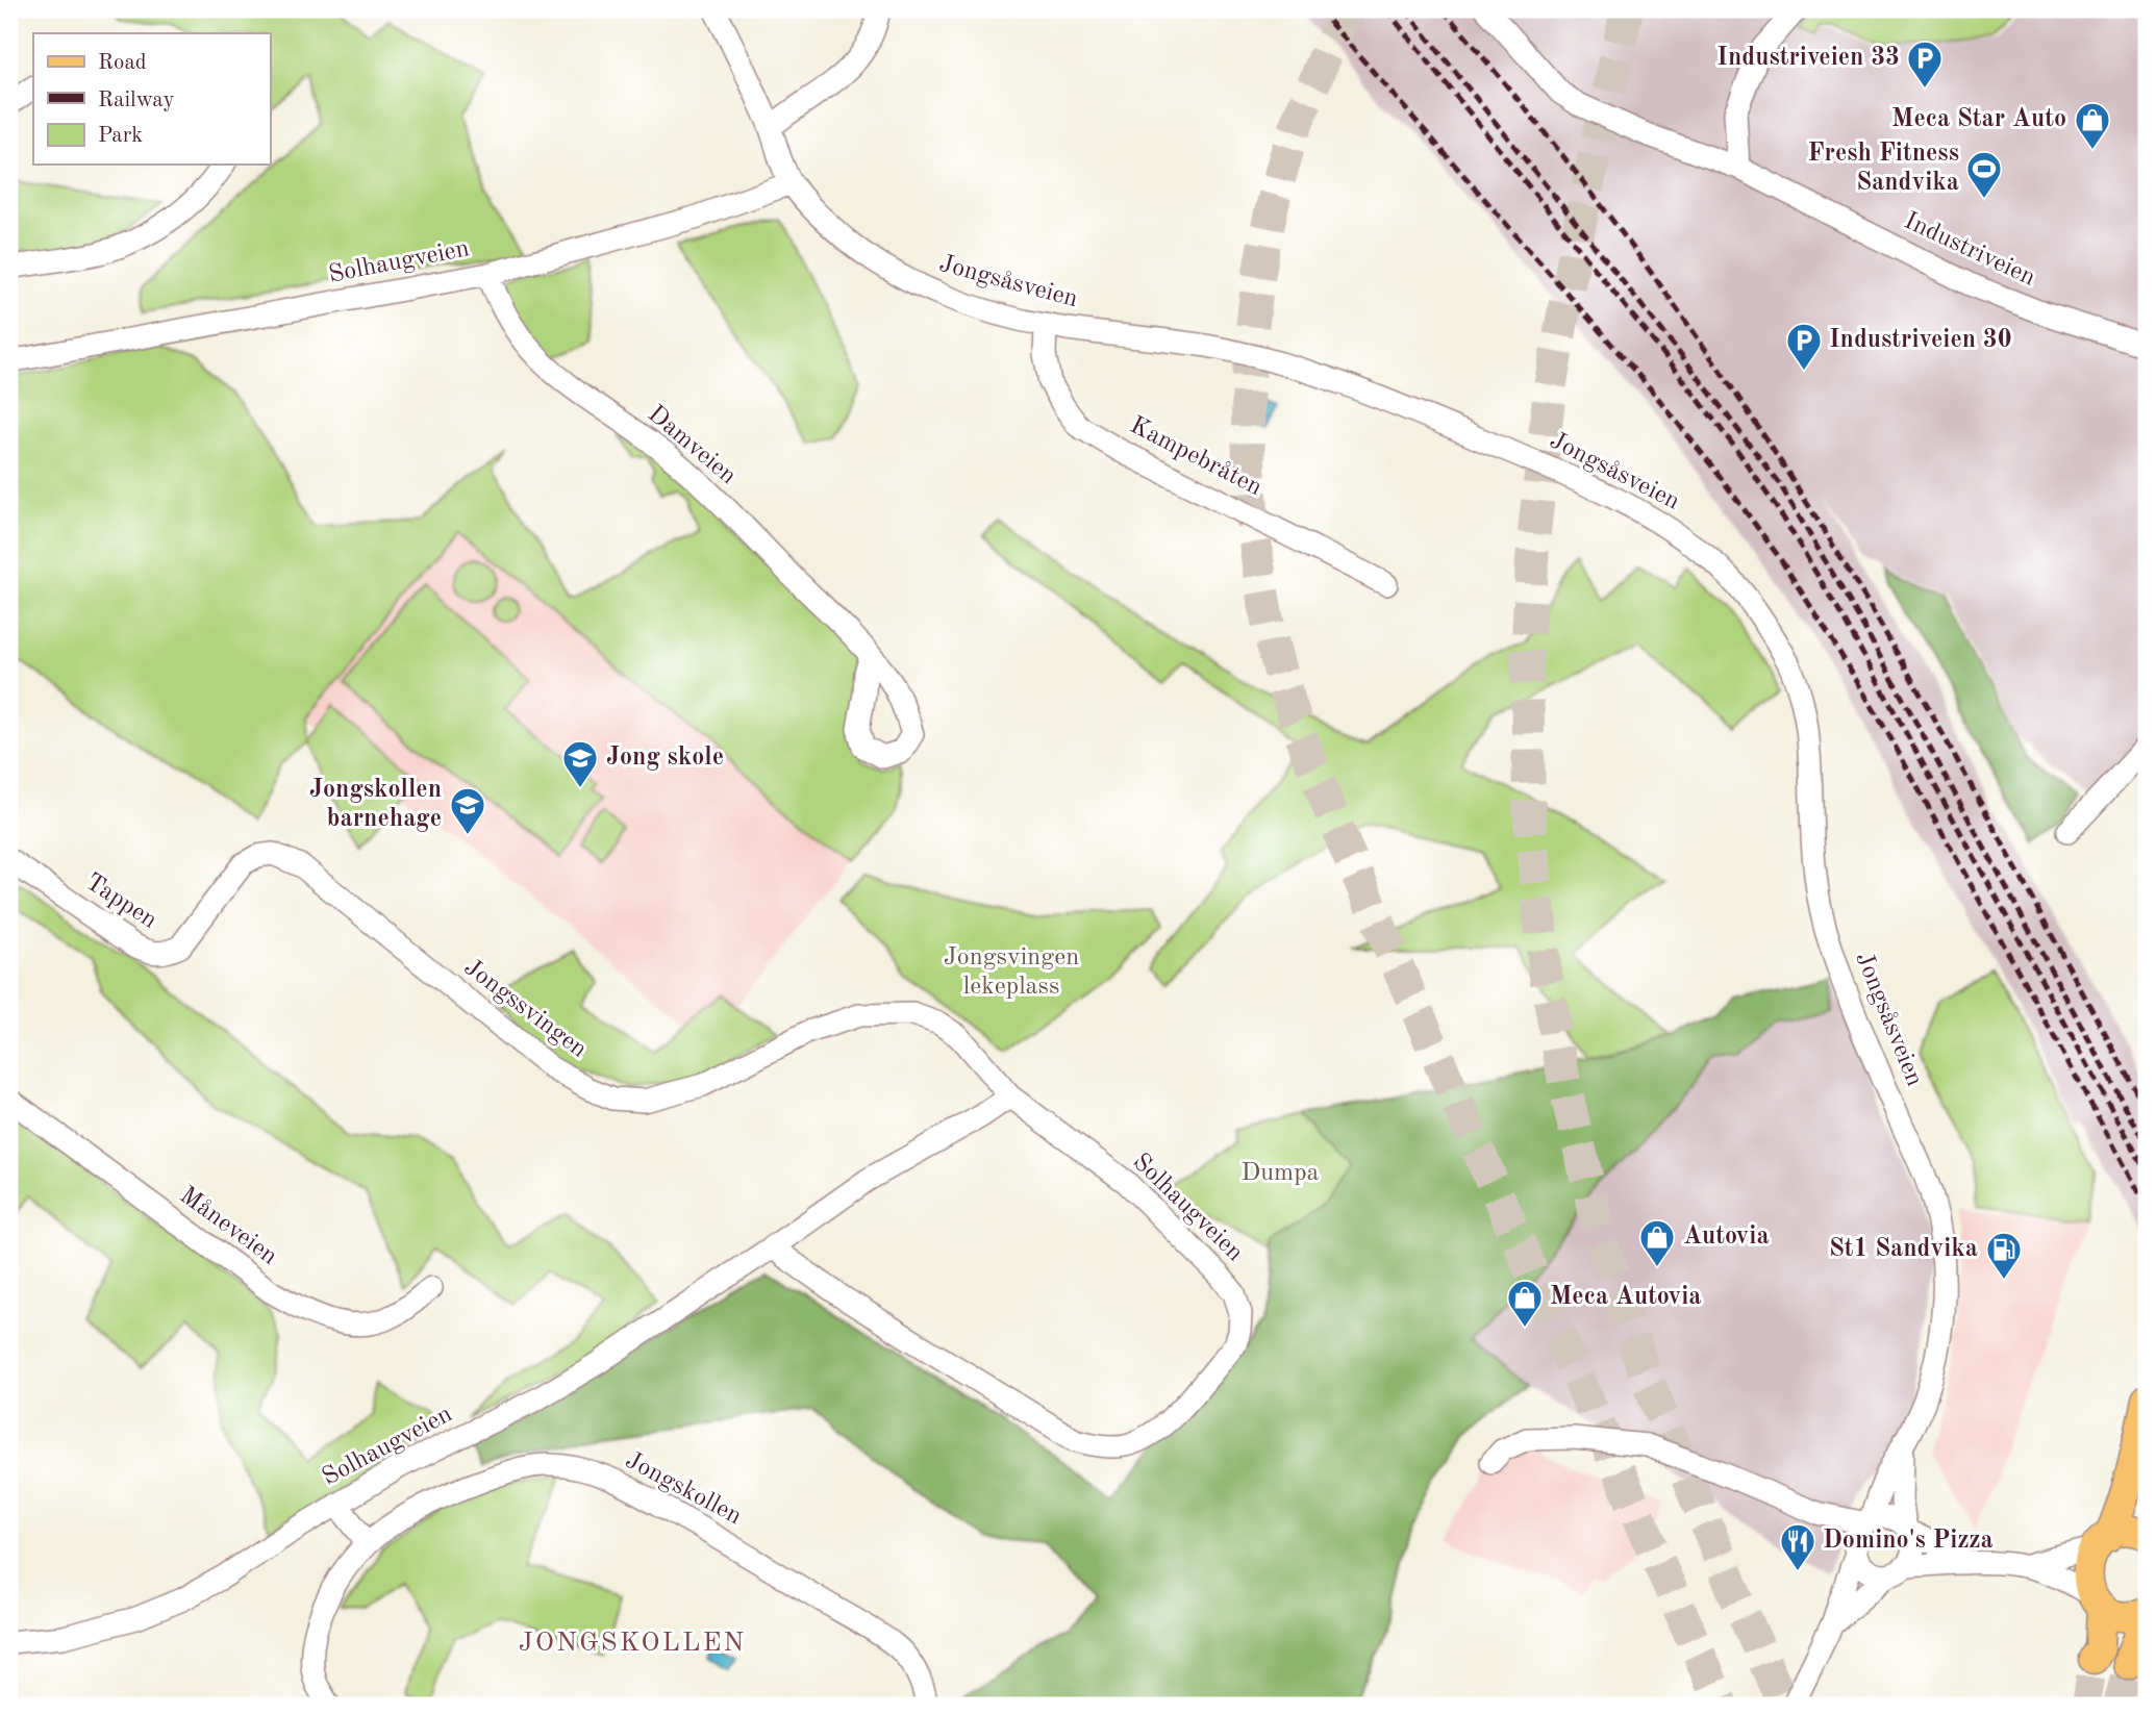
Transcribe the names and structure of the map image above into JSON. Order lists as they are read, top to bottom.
{
  "streets": {
    "street": [
      "Industriveien",
      "Solhaugveien",
      "Jongsåsveien",
      "Damveien",
      "Kampebråten",
      "Tappen",
      "Jongssvingen",
      "Måneveien",
      "Jongskollen"
    ]
  },
  "crossings": [
    ["Solhaugveien", "Jongsåsveien"],
    ["Solhaugveien", "Damveien"],
    ["Solhaugveien", "Jongssvingen"],
    ["Jongsåsveien", "Kampebråten"],
    ["Tappen", "Jongssvingen"]
  ],
  "districts": ["JONGSKOLLEN"],
  "parks": ["Jongsvingen lekeplass", "Dumpa"],
  "places": {
    "parking": ["Industriveien 33", "Industriveien 30"],
    "shop": ["Meca Star Auto", "Autovia", "Meca Autovia"],
    "sports": ["Fresh Fitness Sandvika"],
    "school or university": ["Jong skole", "Jongskollen barnehage"],
    "fuel station": ["St1 Sandvika"],
    "restaurant": ["Domino's Pizza"]
  },
  "legend": ["Road", "Railway", "Park"]
}
